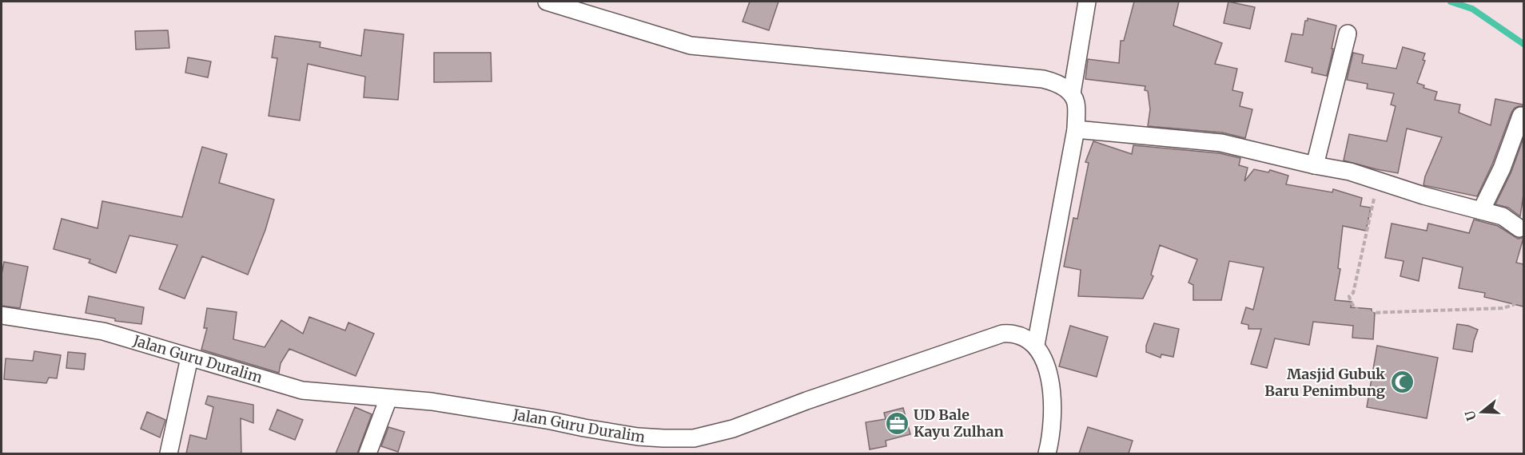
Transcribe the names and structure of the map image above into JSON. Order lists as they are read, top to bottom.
{
  "streets": {
    "street": ["Jalan Guru Duralim"]
  },
  "places": {
    "mosque": ["Masjid Gubuk Baru Penimbung"],
    "office": ["UD Bale Kayu Zulhan"]
  },
  "north": "left"
}
